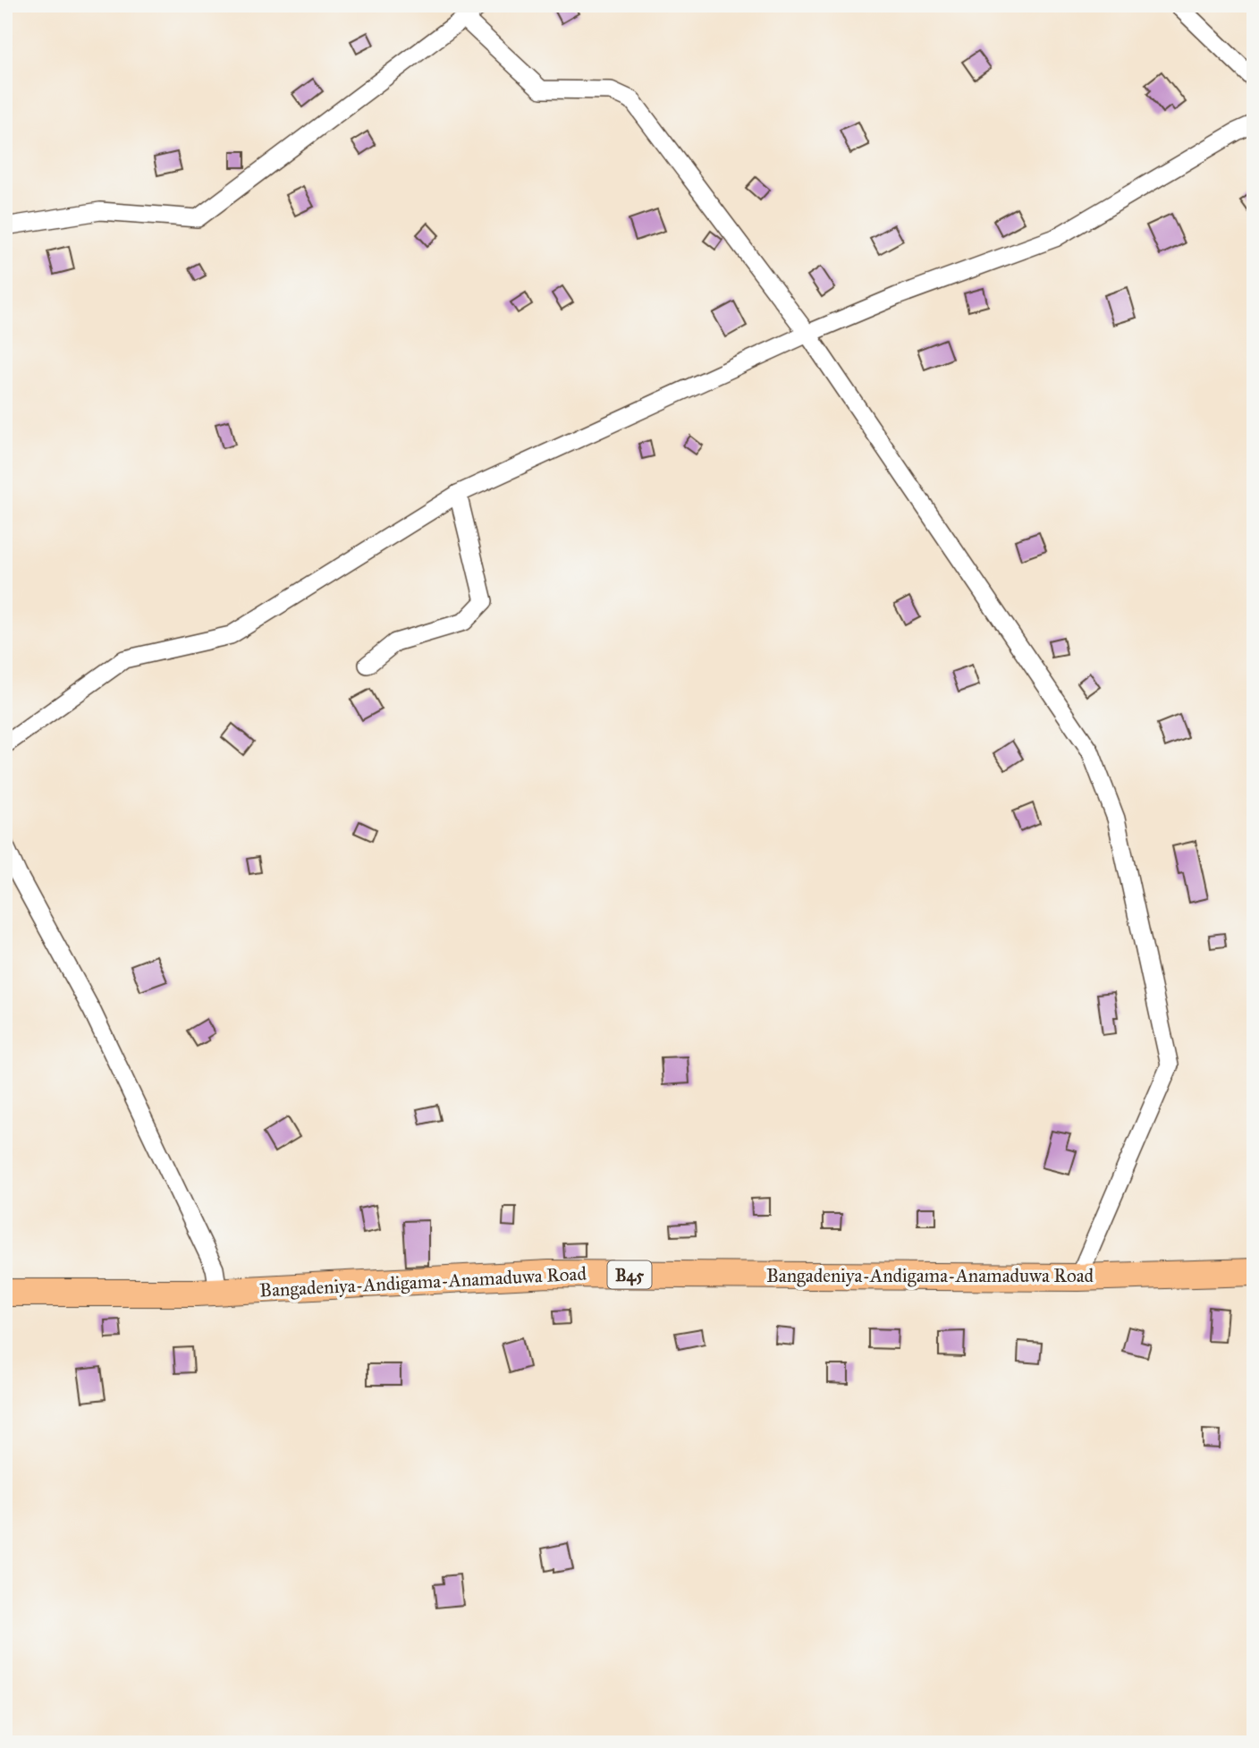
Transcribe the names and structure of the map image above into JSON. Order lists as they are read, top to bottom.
{
  "streets": {
    "main road": ["B45", "Bangadeniya-Andigama-Anamaduwa Road"]
  }
}
